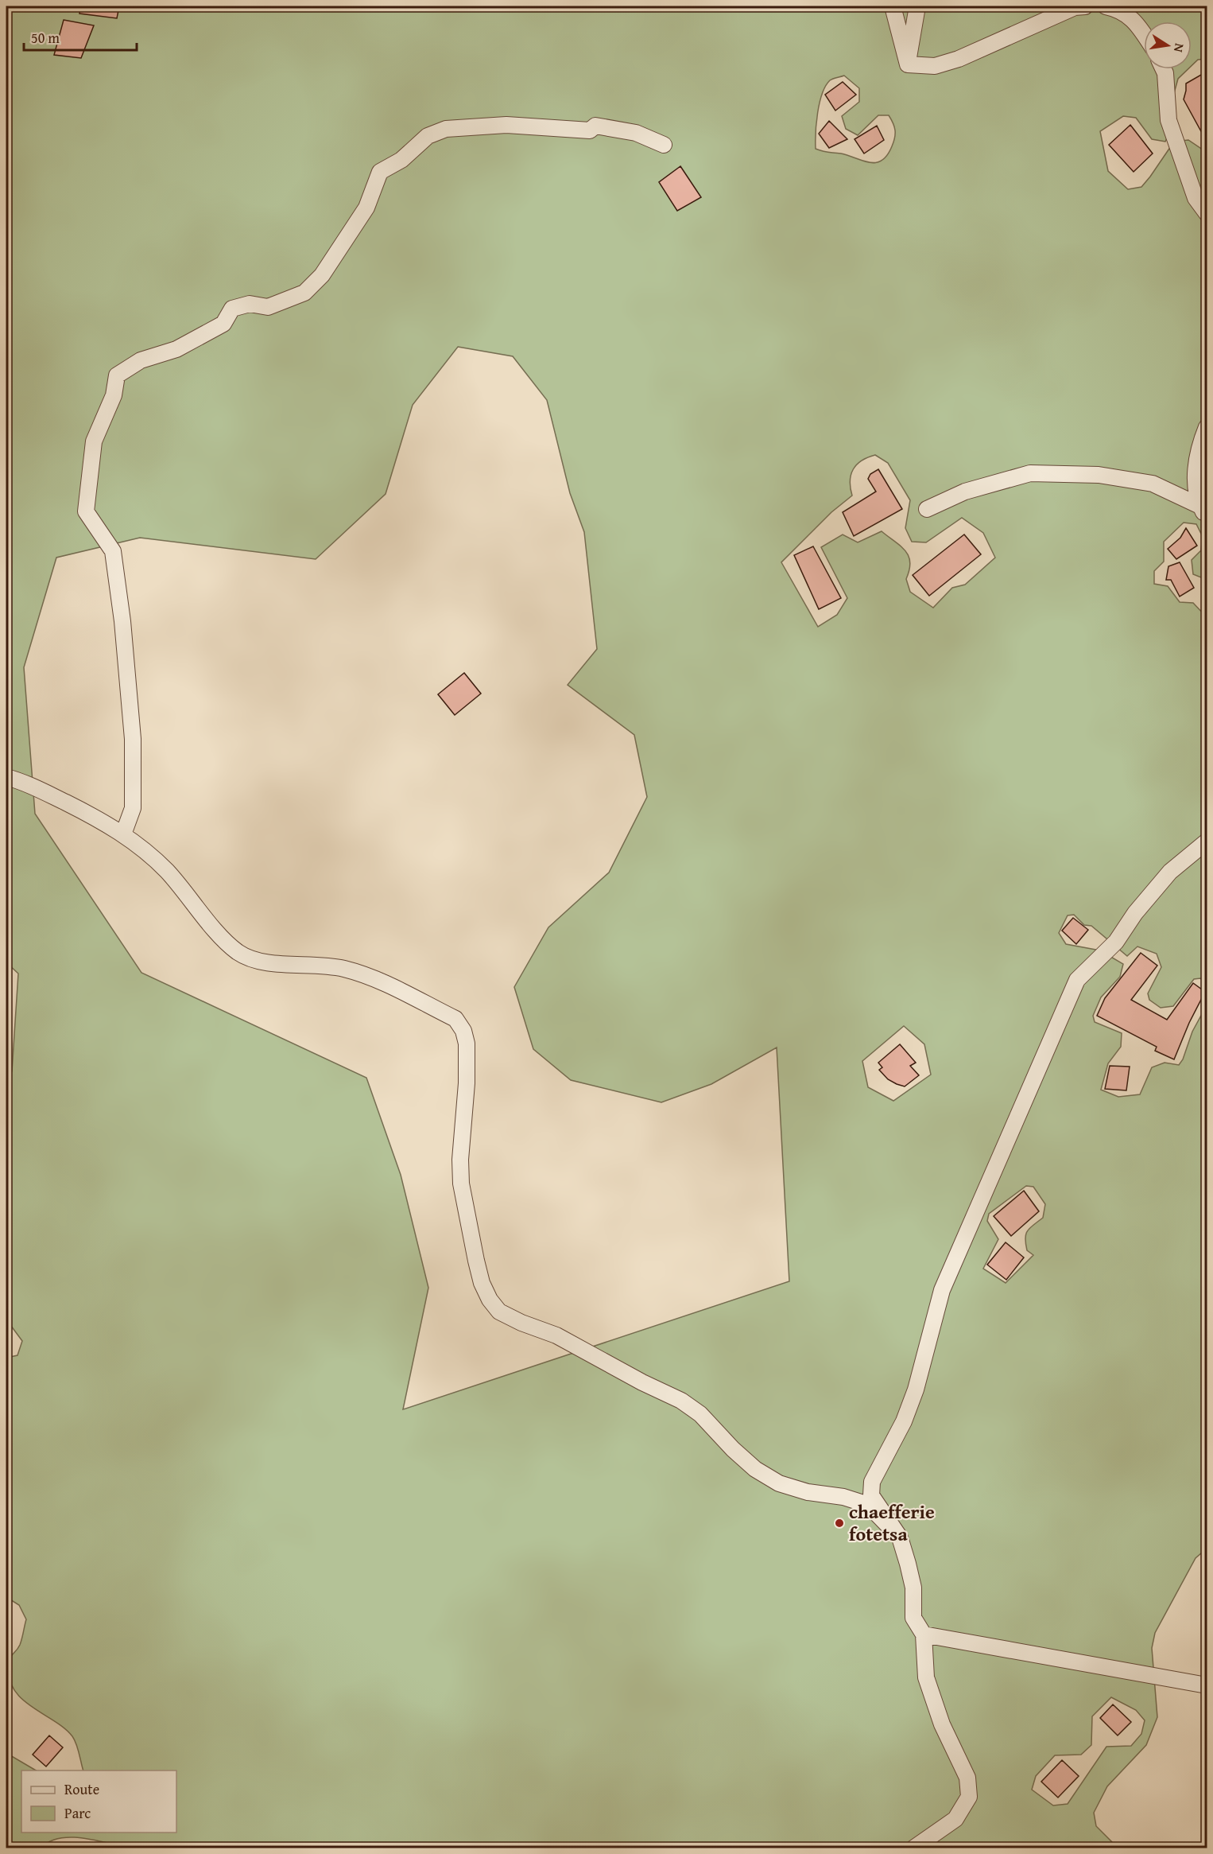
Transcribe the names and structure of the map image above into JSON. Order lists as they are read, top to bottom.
{
  "places": ["chaefferie fotetsa"],
  "legend": ["Route", "Parc"],
  "scale_bar": "50 m",
  "north": "right"
}
